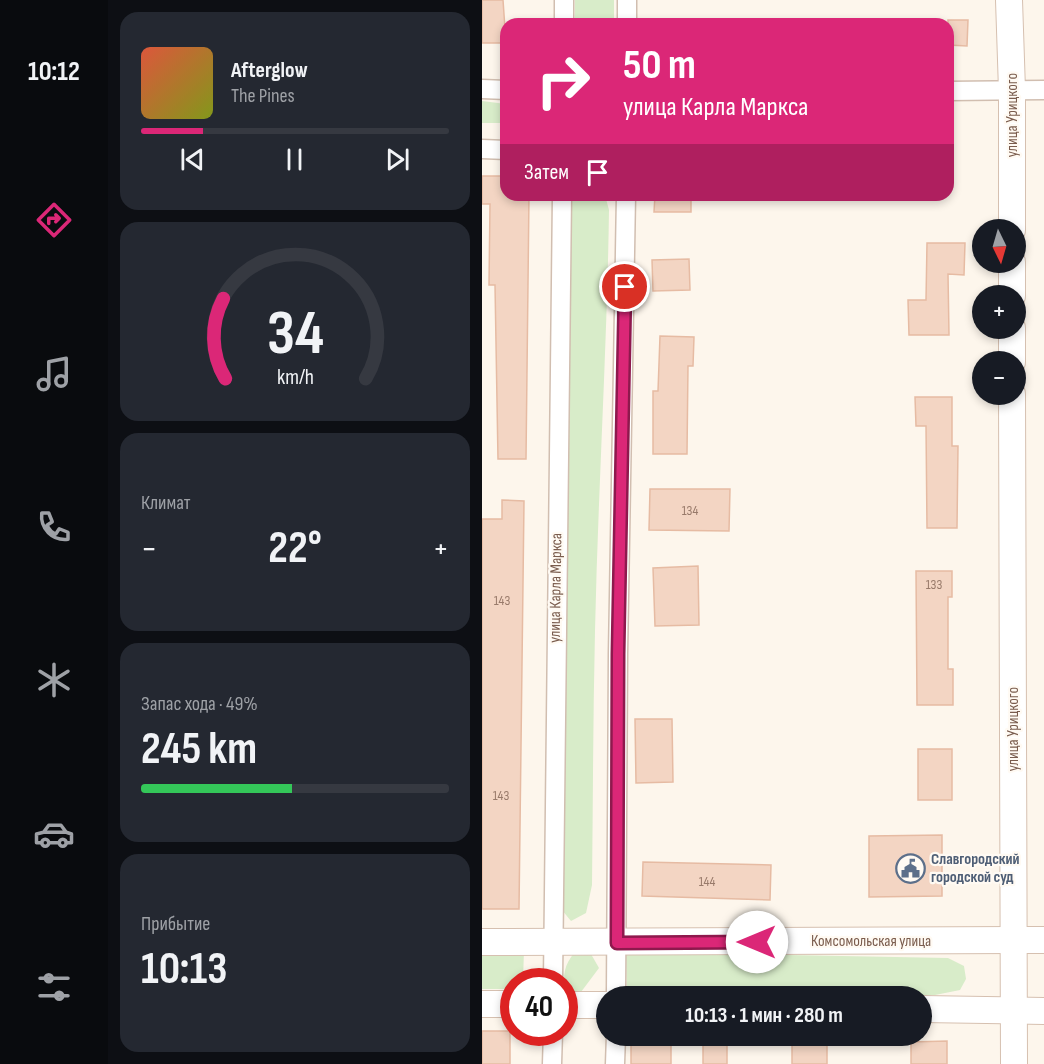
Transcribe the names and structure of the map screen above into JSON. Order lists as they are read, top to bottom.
{
  "streets": {
    "street": ["улица Урицкого", "улица Карла Маркса", "Комсомольская улица"]
  },
  "crossings": [
    ["улица Урицкого", "Комсомольская улица"],
    ["улица Карла Маркса", "Комсомольская улица"]
  ],
  "places": {
    "public building": ["Славгородский городской суд"]
  },
  "house_numbers": [
    "134",
    "133",
    "143",
    "143",
    "144"
  ],
  "north": "bottom",
  "page": {
    "tabs": "10:12",
    "turn": ["50 m", "улица Карла Маркса"],
    "song": ["Afterglow", "The Pines"],
    "then": "Затем",
    "map_buttons": ["+", "−"],
    "tile": [
      "Климат",
      ["Запас хода · 49%", "245 km"],
      ["Прибытие", "10:13"]
    ],
    "heat": ["−", "22°", "+"],
    "limit": "40",
    "trip": "10:13 · 1 мин · 280 m",
    "gauge": ["34", "km/h"]
  }
}
